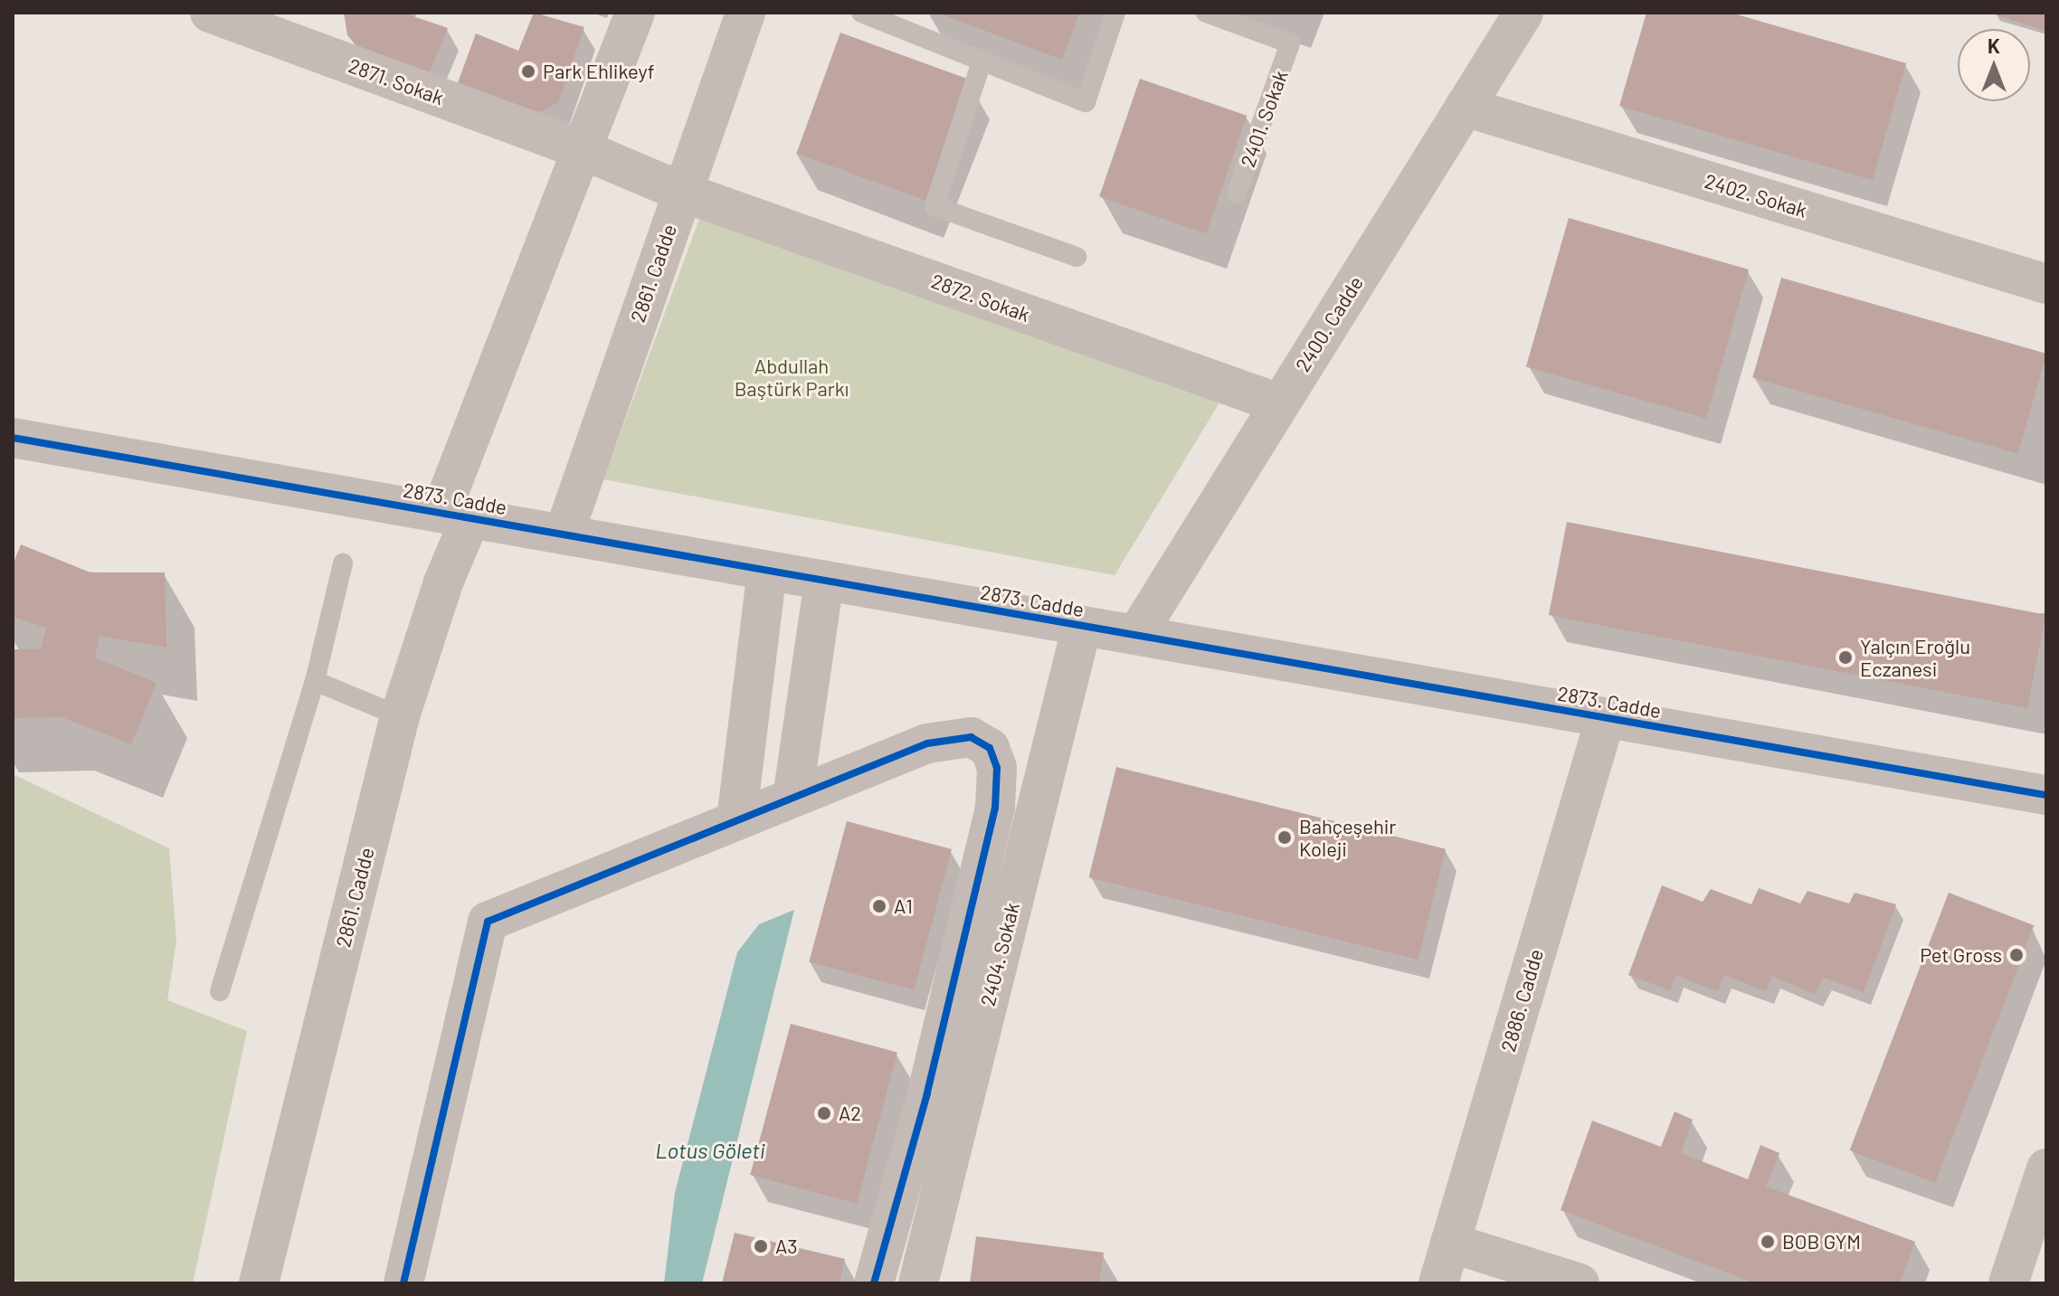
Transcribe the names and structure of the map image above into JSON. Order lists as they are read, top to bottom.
{
  "streets": {
    "street": [
      "2871. Sokak",
      "2402. Sokak",
      "2861. Cadde",
      "2872. Sokak",
      "2400. Cadde",
      "2873. Cadde",
      "2404. Sokak",
      "2886. Cadde"
    ],
    "lane": ["2401. Sokak"]
  },
  "crossings": [
    ["2871. Sokak", "2861. Cadde"],
    ["2871. Sokak", "2872. Sokak"],
    ["2402. Sokak", "2400. Cadde"],
    ["2861. Cadde", "2872. Sokak"],
    ["2861. Cadde", "2873. Cadde"],
    ["2872. Sokak", "2400. Cadde"],
    ["2400. Cadde", "2873. Cadde"],
    ["2873. Cadde", "2404. Sokak"],
    ["2873. Cadde", "2886. Cadde"]
  ],
  "water": ["Lotus Göleti"],
  "parks": ["Abdullah Baştürk Parkı"],
  "places": [
    "Park Ehlikeyf",
    "Yalçın Eroğlu Eczanesi",
    "Bahçeşehir Koleji",
    "A1",
    "Pet Gross",
    "A2",
    "BOB GYM",
    "A3"
  ],
  "north": "top"
}
